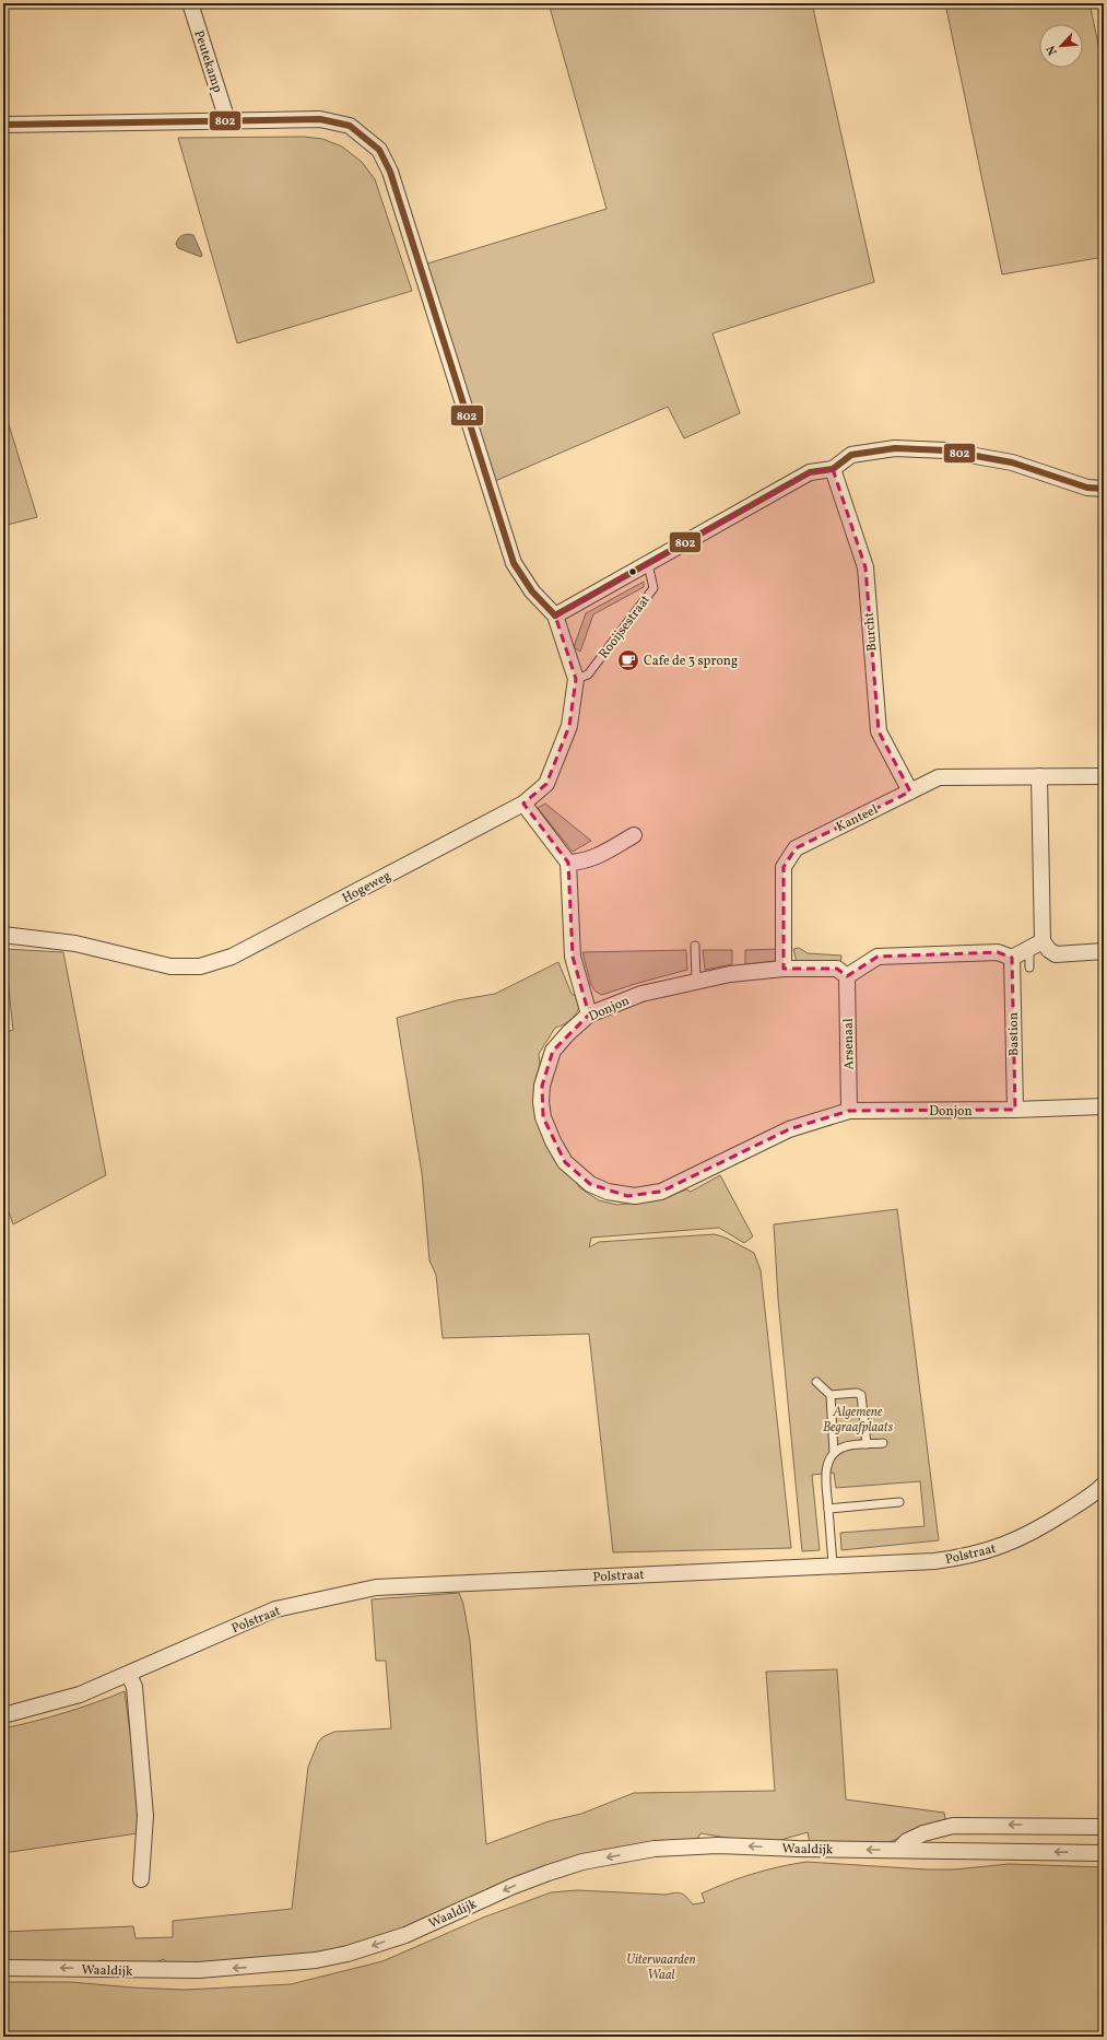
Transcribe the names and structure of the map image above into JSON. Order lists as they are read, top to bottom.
{
  "streets": {
    "street": [
      "Peutekamp",
      "Burcht",
      "Kanteel",
      "Hogeweg",
      "Donjon",
      "Bastion",
      "Arsenaal",
      "Polstraat",
      "Waaldijk"
    ],
    "lane": ["Rooijsestraat"]
  },
  "crossings": [
    ["Rooijsestraat", "Hogeweg"],
    ["Burcht", "Kanteel"],
    ["Kanteel", "Donjon"],
    ["Donjon", "Bastion"],
    ["Donjon", "Arsenaal"]
  ],
  "one_way": ["Waaldijk"],
  "parks": ["Algemene Begraafplaats", "Uiterwaarden Waal"],
  "places": {
    "cafe": ["Cafe de 3 sprong"]
  },
  "lines": ["transit line 802"],
  "north": "bottom left"
}
